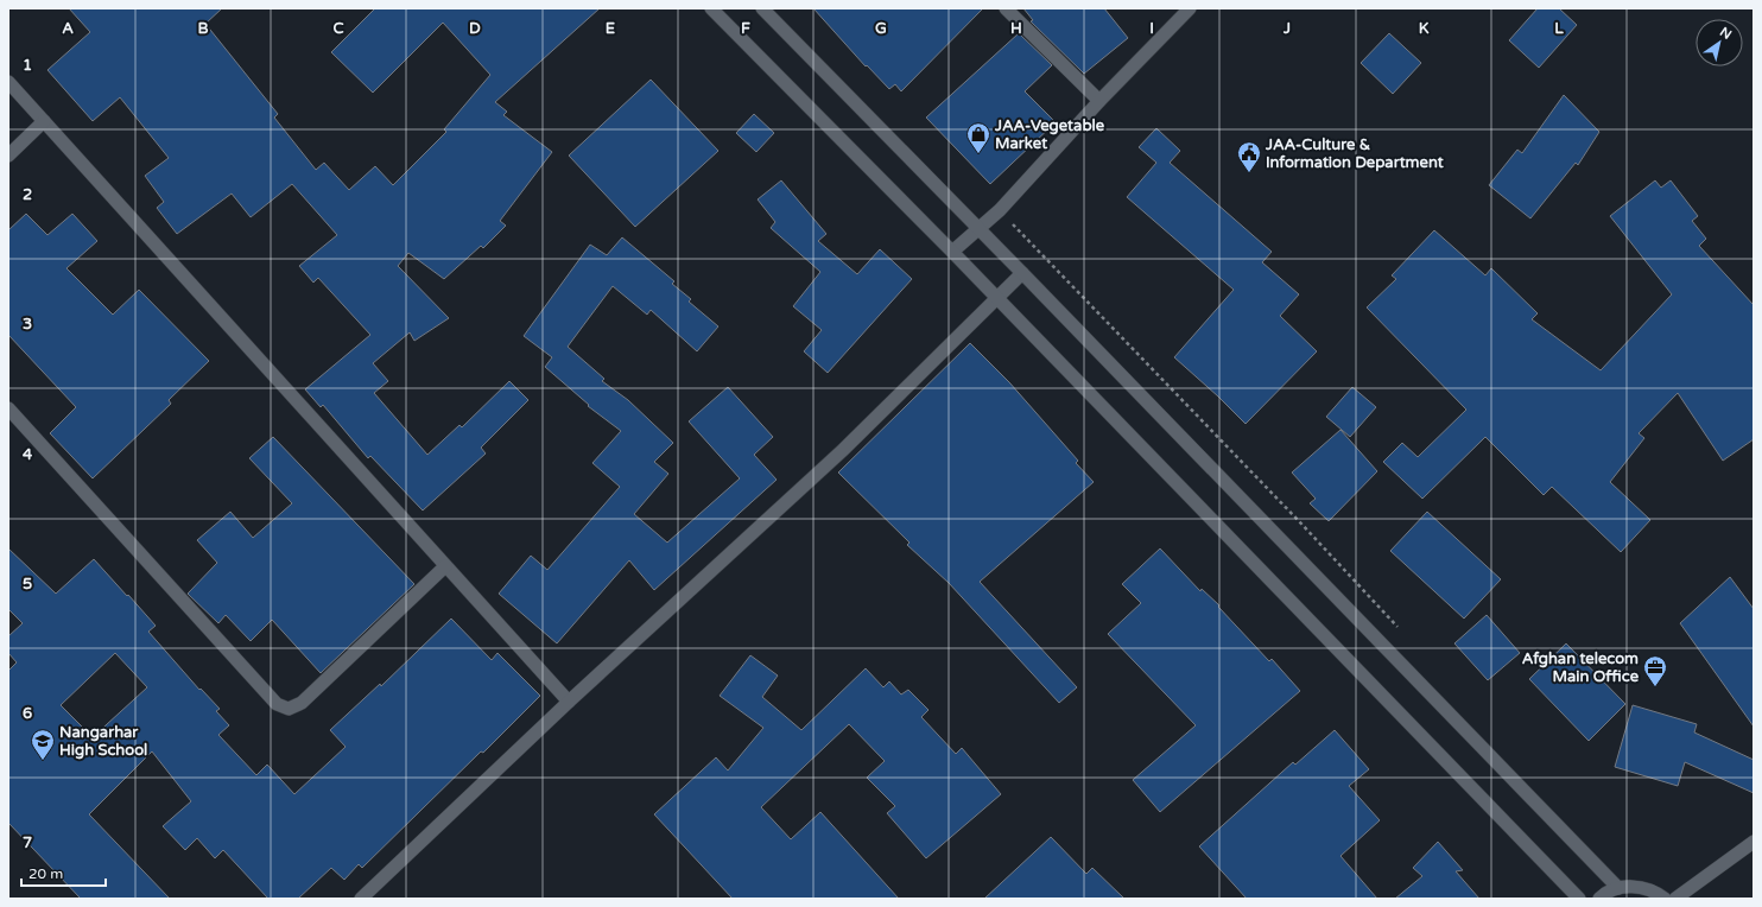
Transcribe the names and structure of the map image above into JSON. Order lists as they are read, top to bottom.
{
  "places": {
    "shop": ["JAA-Vegetable Market"],
    "public building": ["JAA-Culture & Information Department"],
    "office": ["Afghan telecom Main Office"],
    "school or university": ["Nangarhar High School"]
  },
  "scale_bar": "20 m",
  "north": "top right",
  "grid": {
    "columns": [
      "A",
      "B",
      "C",
      "D",
      "E",
      "F",
      "G",
      "H",
      "I",
      "J",
      "K",
      "L"
    ],
    "rows": [
      "1",
      "2",
      "3",
      "4",
      "5",
      "6",
      "7"
    ]
  }
}
